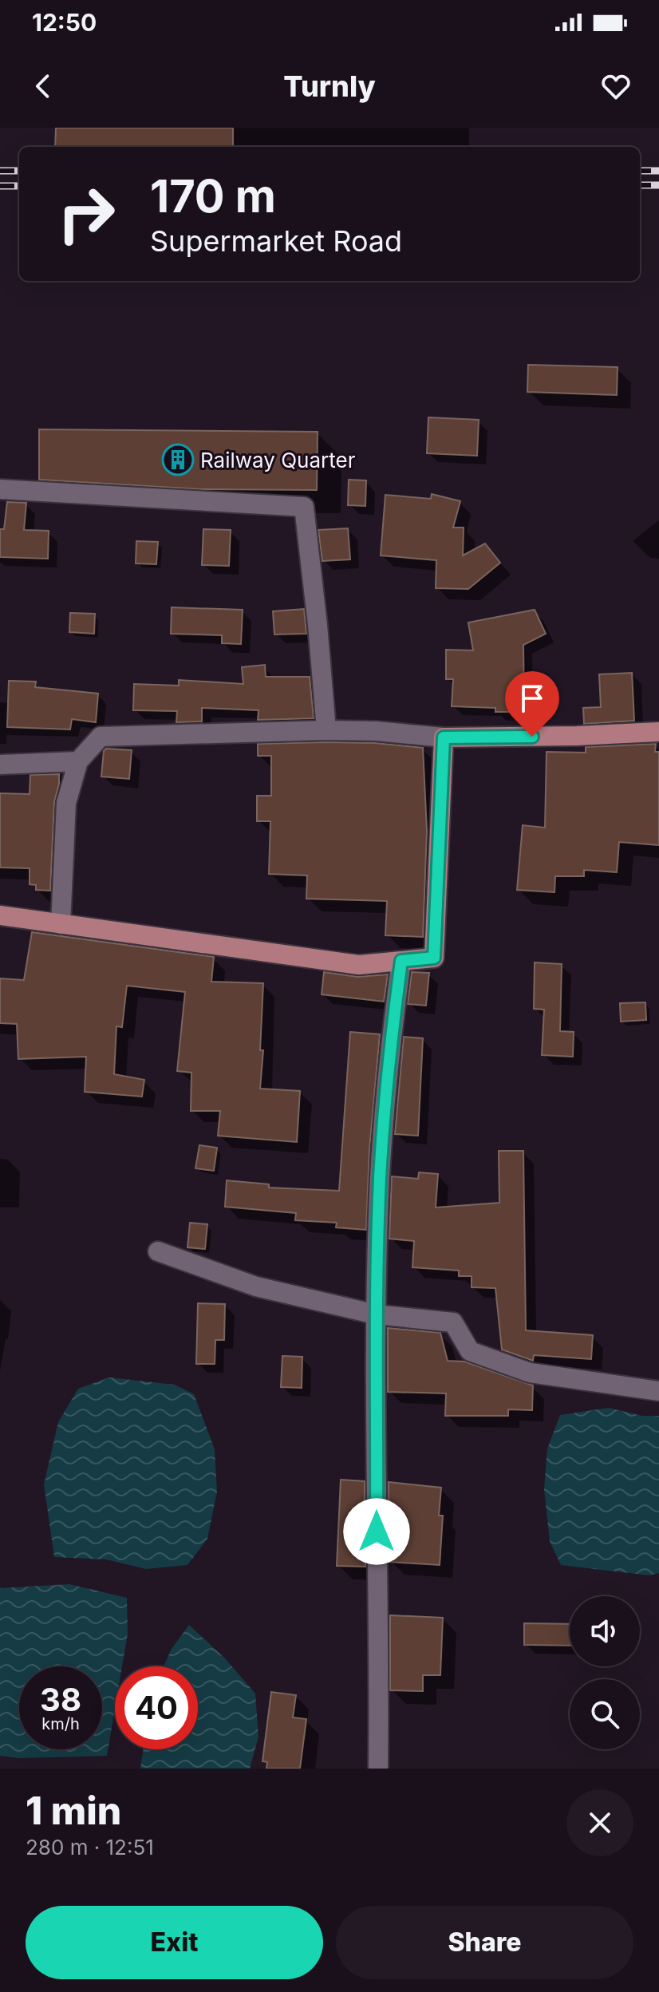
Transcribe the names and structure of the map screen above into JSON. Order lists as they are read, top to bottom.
{
  "places": {
    "building": ["Railway Quarter"]
  },
  "page": {
    "status": "12:50",
    "header": "Turnly",
    "turn": ["170 m", "Supermarket Road"],
    "speed": "38 km/h",
    "limit": "40",
    "heading": ["1 min", "280 m · 12:51"],
    "buttons": ["Exit", "Share"]
  }
}
